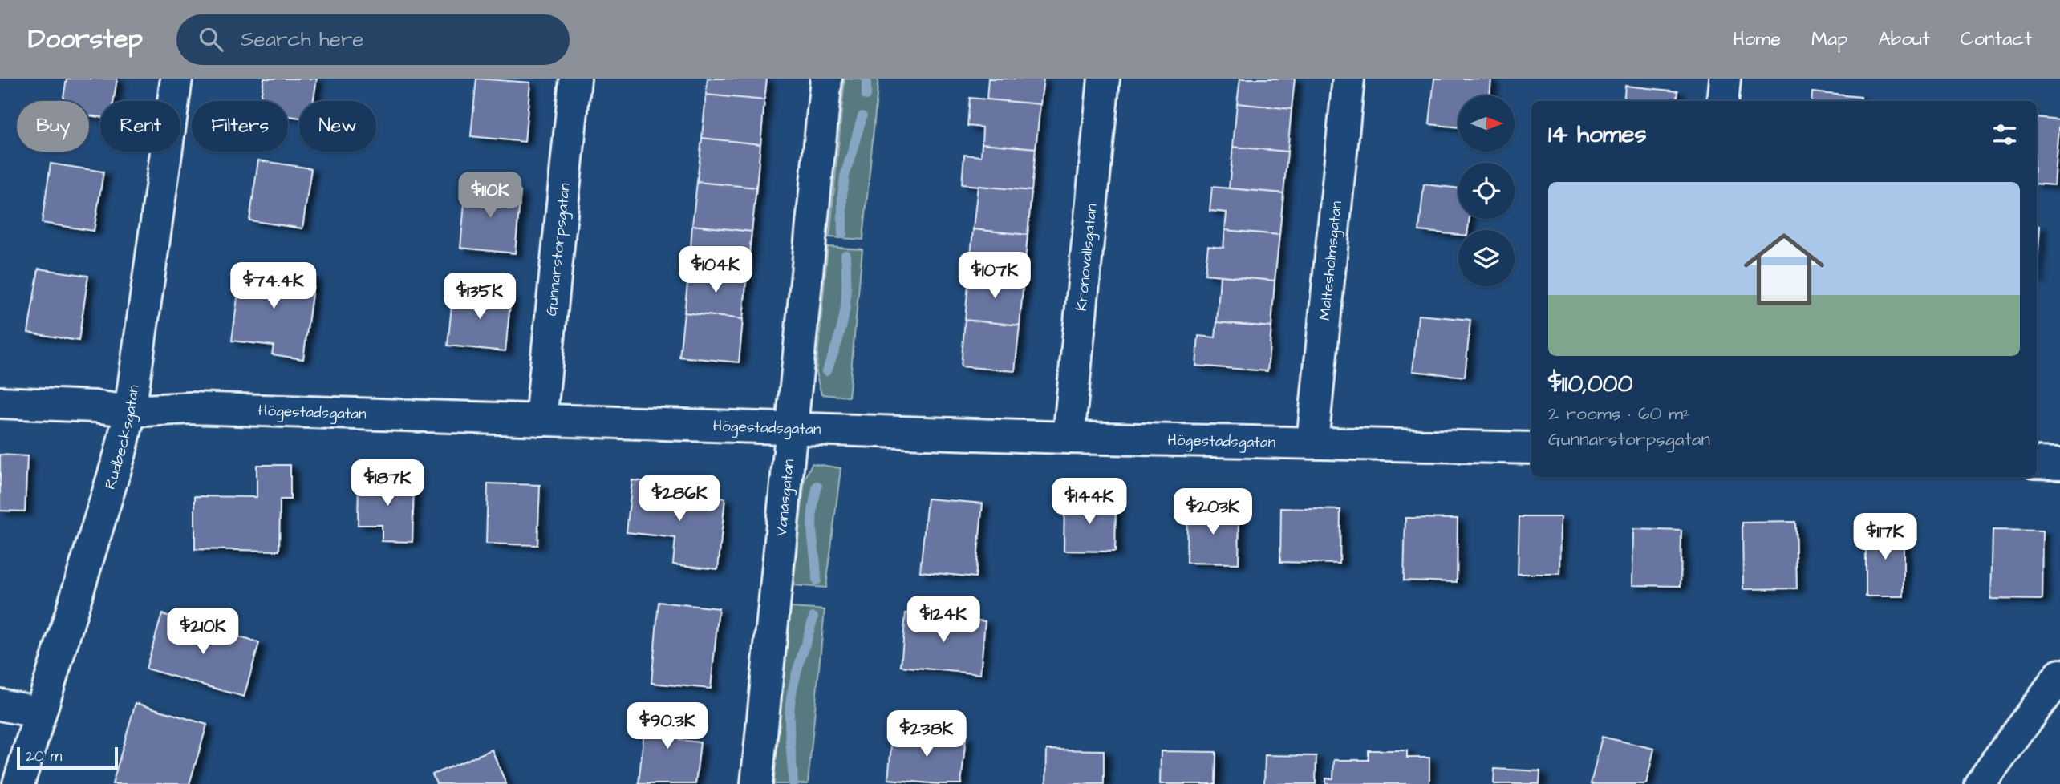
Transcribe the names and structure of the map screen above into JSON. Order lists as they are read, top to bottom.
{
  "streets": {
    "street": [
      "Gunnarstorpsgatan",
      "Kronovallsgatan",
      "Maltesholmsgatan",
      "Högestadsgatan",
      "Rudbecksgatan",
      "Vanåsgatan"
    ]
  },
  "crossings": [
    ["Gunnarstorpsgatan", "Högestadsgatan"],
    ["Kronovallsgatan", "Högestadsgatan"],
    ["Maltesholmsgatan", "Högestadsgatan"],
    ["Högestadsgatan", "Rudbecksgatan"],
    ["Högestadsgatan", "Vanåsgatan"]
  ],
  "scale_bar": "20 m",
  "north": "right",
  "page": {
    "header": "Doorstep",
    "search": "Search here",
    "nav": [
      "Home",
      "Map",
      "About",
      "Contact"
    ],
    "chip": [
      "Buy",
      "Rent",
      "Filters",
      "New"
    ],
    "heading": "14 homes",
    "list": [
      {
        "name": "$110,000",
        "note": "2 rooms · 60 m² · Gunnarstorpsgatan"
      }
    ],
    "price": [
      "$110K",
      "$104K",
      "$107K",
      "$74.4K",
      "$135K",
      "$187K",
      "$286K",
      "$144K",
      "$203K",
      "$117K",
      "$124K",
      "$210K",
      "$90.3K",
      "$238K"
    ],
    "scale": "20 m"
  }
}
